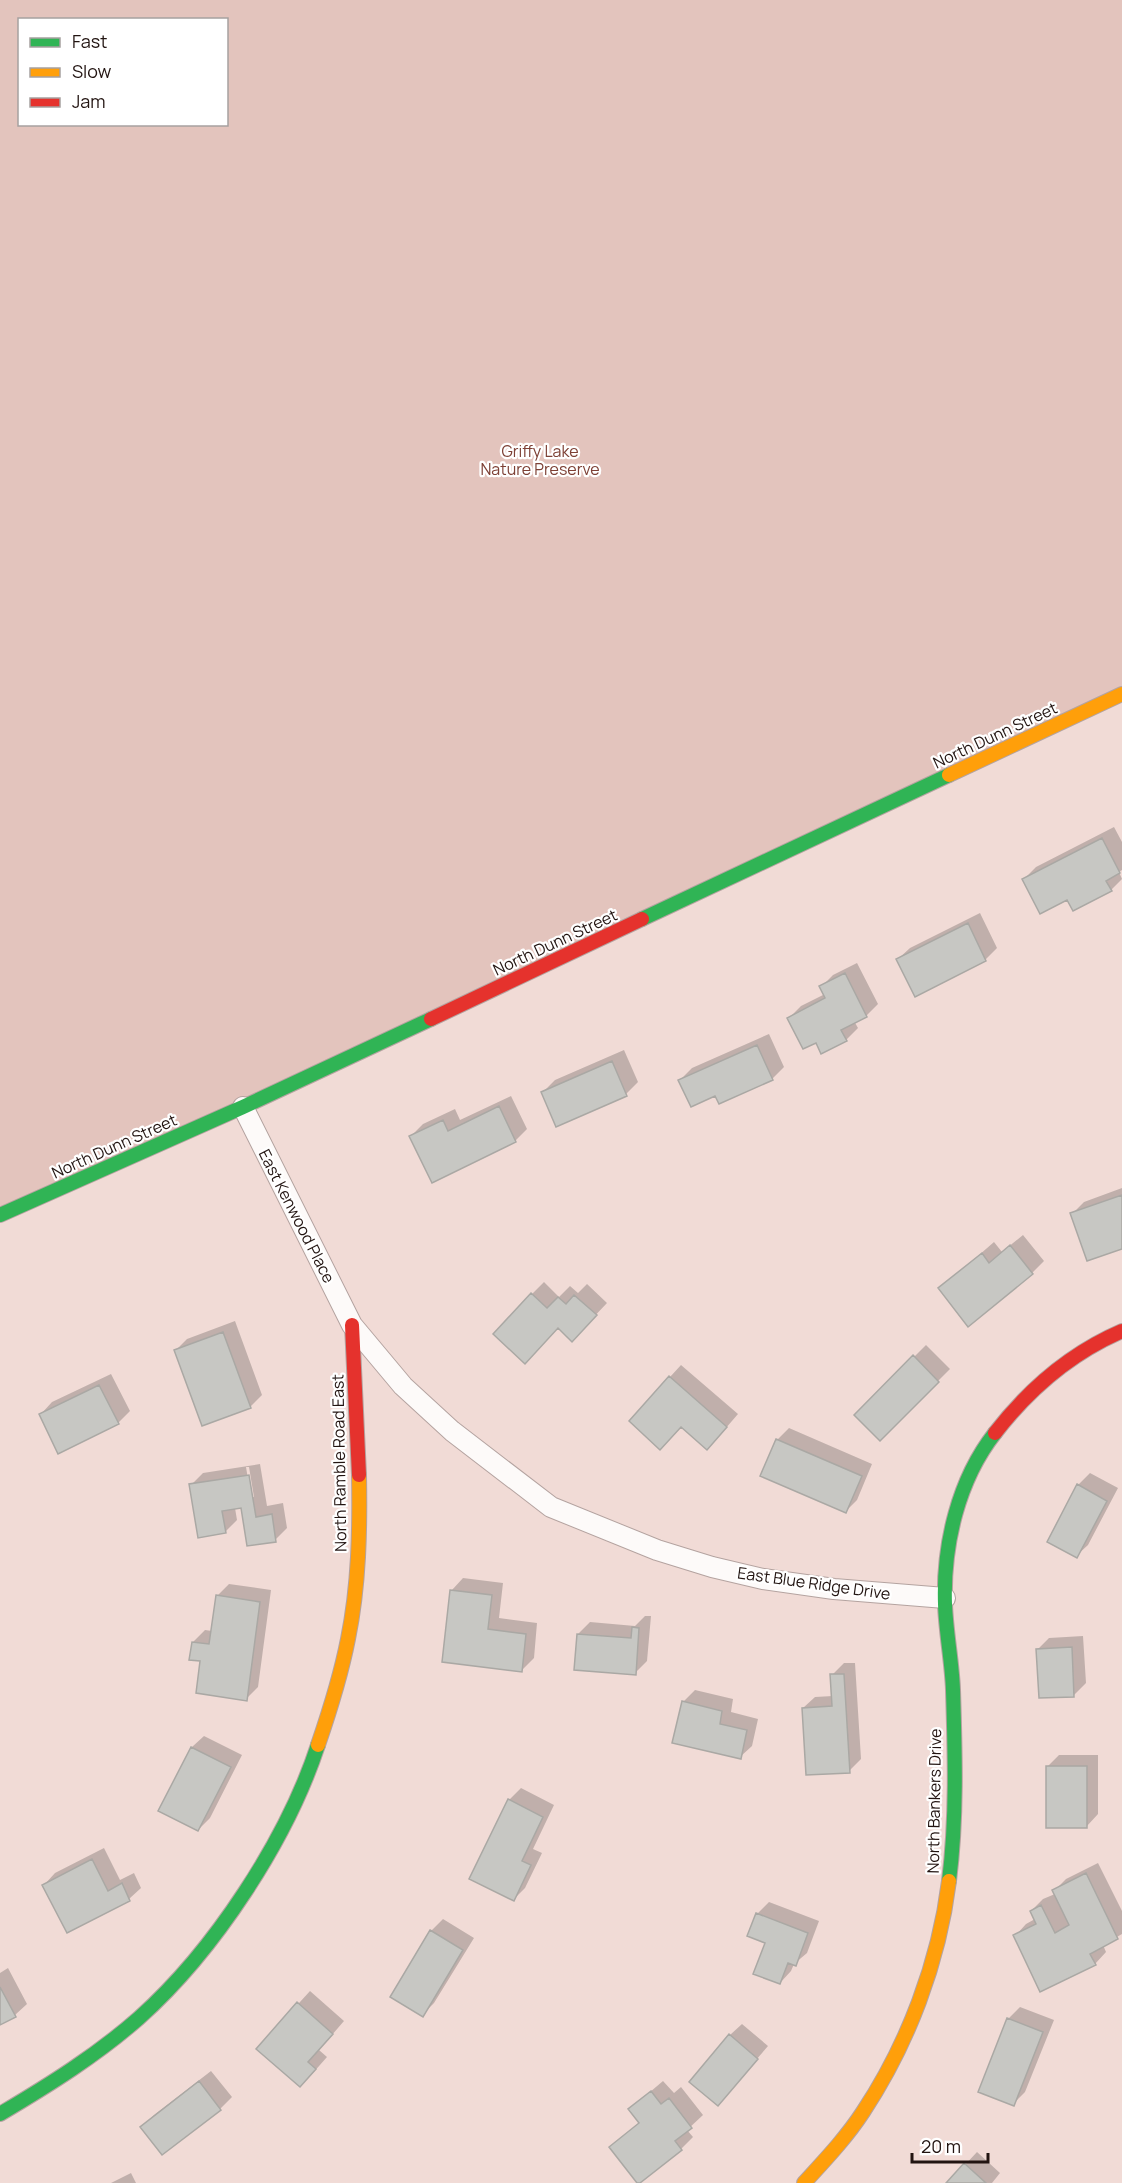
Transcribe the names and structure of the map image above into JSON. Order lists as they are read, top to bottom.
{
  "streets": {
    "street": [
      "North Dunn Street",
      "East Kenwood Place",
      "North Ramble Road East",
      "East Blue Ridge Drive",
      "North Bankers Drive"
    ]
  },
  "crossings": [
    ["North Dunn Street", "East Kenwood Place"],
    ["East Kenwood Place", "North Ramble Road East"],
    ["East Kenwood Place", "East Blue Ridge Drive"],
    ["North Ramble Road East", "East Blue Ridge Drive"],
    ["East Blue Ridge Drive", "North Bankers Drive"]
  ],
  "parks": ["Griffy Lake Nature Preserve"],
  "legend": ["Fast", "Slow", "Jam"],
  "scale_bar": "20 m"
}
